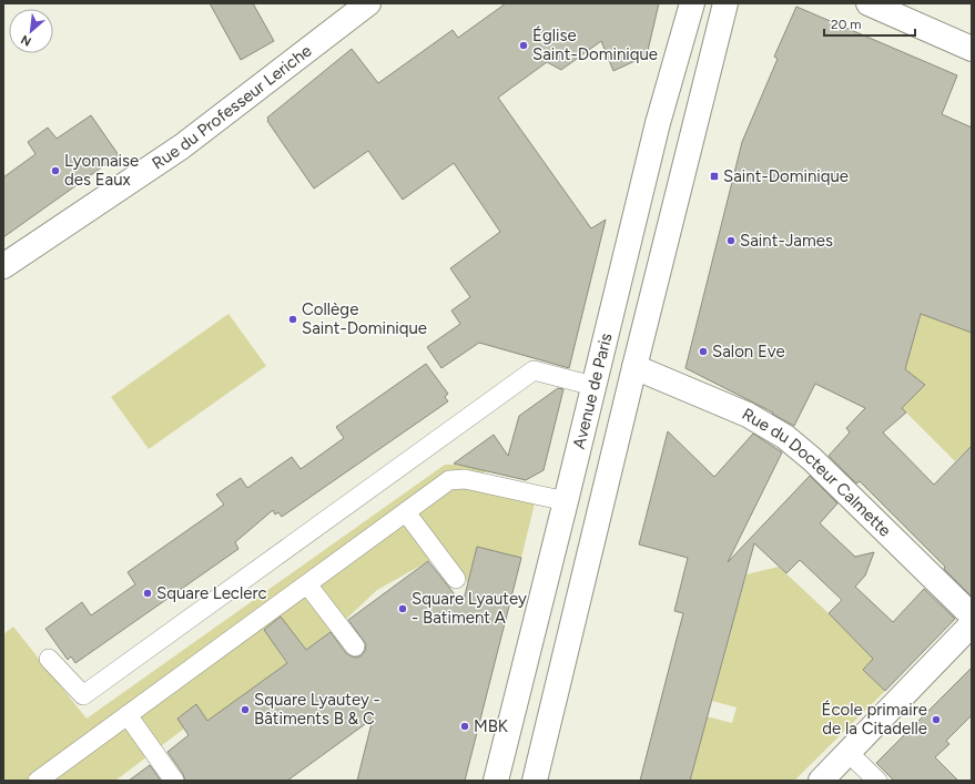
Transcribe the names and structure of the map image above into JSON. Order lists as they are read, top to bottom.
{
  "streets": {
    "main road": ["Rue du Professeur Leriche", "Avenue de Paris", "Rue du Docteur Calmette"]
  },
  "places": {
    "other": [
      "Église Saint-Dominique",
      "Lyonnaise des Eaux",
      "Saint-James",
      "Collège Saint-Dominique",
      "Salon Eve",
      "Square Leclerc",
      "Square Lyautey - Batiment A",
      "Square Lyautey - Bâtiments B & C",
      "École primaire de la Citadelle",
      "MBK"
    ],
    "transit": ["Saint-Dominique"]
  },
  "scale_bar": "20 m",
  "north": "bottom left"
}
